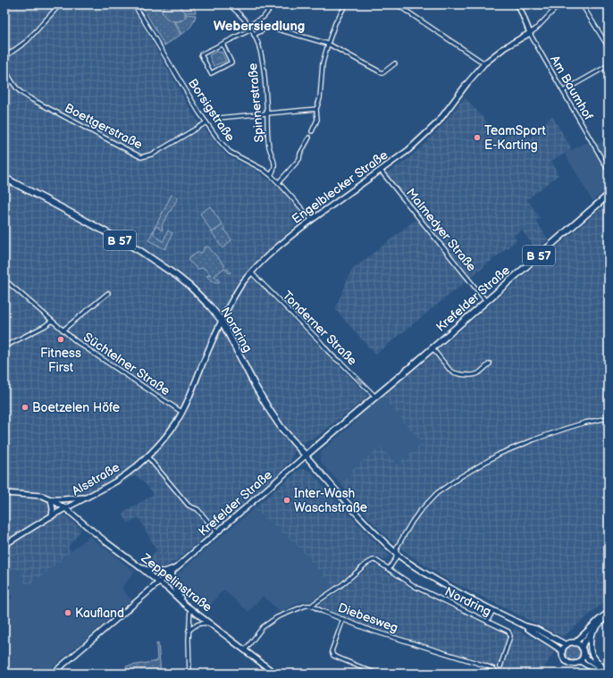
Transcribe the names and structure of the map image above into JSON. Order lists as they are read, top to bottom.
{
  "streets": {
    "main road": ["B 57", "Krefelder Straße", "Nordring"],
    "street": [
      "Am Baumhof",
      "Spinnerstraße",
      "Borsigstraße",
      "Boettgerstraße",
      "Engelblecker Straße",
      "Malmedyer Straße",
      "Tonderner Straße",
      "Süchtelner Straße",
      "Alsstraße",
      "Zeppelinstraße",
      "Diebesweg"
    ]
  },
  "crossings": [
    ["Am Baumhof", "Engelblecker Straße"],
    ["Spinnerstraße", "Borsigstraße"],
    ["Borsigstraße", "Boettgerstraße"],
    ["Borsigstraße", "Engelblecker Straße"],
    ["Engelblecker Straße", "Malmedyer Straße"],
    ["Engelblecker Straße", "Tonderner Straße"],
    ["Engelblecker Straße", "Nordring"],
    ["Engelblecker Straße", "Süchtelner Straße"],
    ["Engelblecker Straße", "Alsstraße"],
    ["Malmedyer Straße", "Krefelder Straße"],
    ["Krefelder Straße", "Tonderner Straße"],
    ["Krefelder Straße", "Nordring"],
    ["Krefelder Straße", "Zeppelinstraße"],
    ["Nordring", "Diebesweg"],
    ["Süchtelner Straße", "Alsstraße"],
    ["Alsstraße", "Zeppelinstraße"]
  ],
  "one_way": ["Tonderner Straße"],
  "districts": ["Webersiedlung"],
  "places": [
    "TeamSport E-Karting",
    "Fitness First",
    "Boetzelen Höfe",
    "Inter-Wash Waschstraße",
    "Kaufland"
  ]
}
